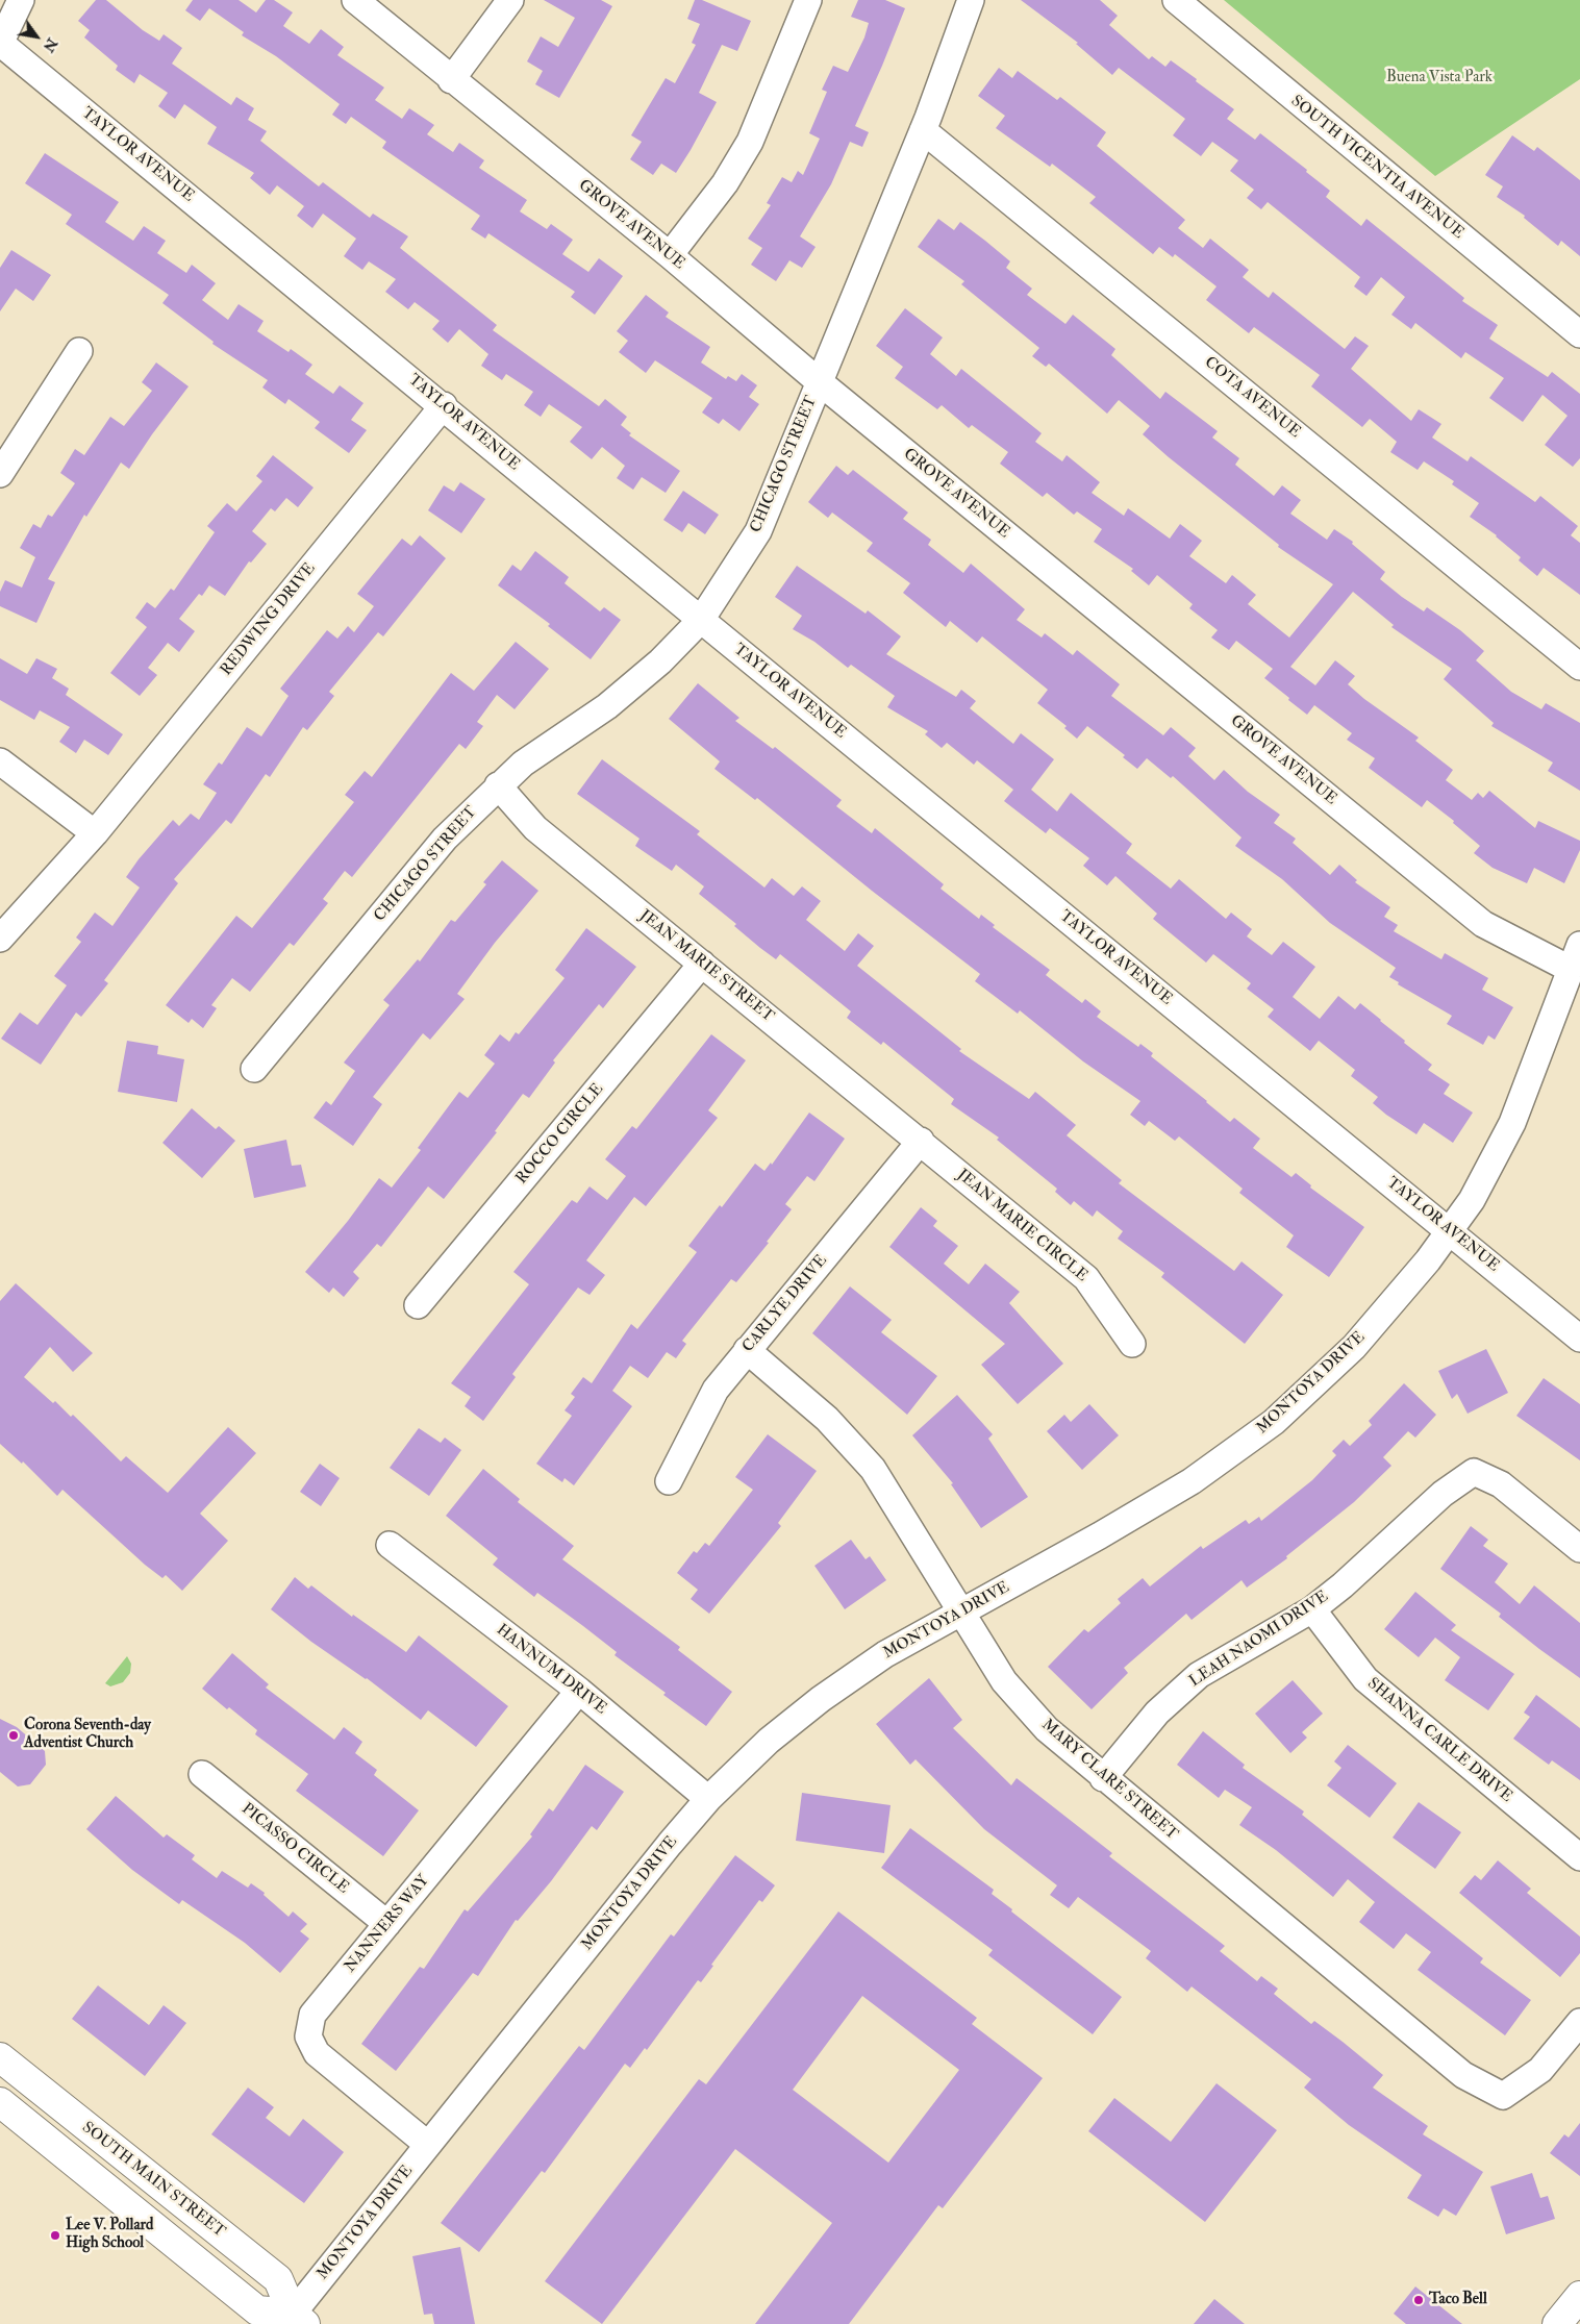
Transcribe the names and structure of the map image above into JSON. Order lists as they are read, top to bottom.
{
  "streets": {
    "main road": ["SOUTH MAIN STREET"],
    "street": [
      "TAYLOR AVENUE",
      "SOUTH VICENTIA AVENUE",
      "GROVE AVENUE",
      "COTA AVENUE",
      "CHICAGO STREET",
      "REDWING DRIVE",
      "JEAN MARIE STREET",
      "ROCCO CIRCLE",
      "JEAN MARIE CIRCLE",
      "CARLYE DRIVE",
      "MONTOYA DRIVE",
      "LEAH NAOMI DRIVE",
      "HANNUM DRIVE",
      "SHANNA CARLE DRIVE",
      "MARY CLARE STREET",
      "PICASSO CIRCLE",
      "NANNERS WAY"
    ]
  },
  "crossings": [
    ["TAYLOR AVENUE", "CHICAGO STREET"],
    ["TAYLOR AVENUE", "REDWING DRIVE"],
    ["TAYLOR AVENUE", "MONTOYA DRIVE"],
    ["GROVE AVENUE", "CHICAGO STREET"],
    ["GROVE AVENUE", "MONTOYA DRIVE"],
    ["COTA AVENUE", "CHICAGO STREET"],
    ["CHICAGO STREET", "JEAN MARIE STREET"],
    ["JEAN MARIE STREET", "ROCCO CIRCLE"],
    ["JEAN MARIE STREET", "JEAN MARIE CIRCLE"],
    ["JEAN MARIE STREET", "CARLYE DRIVE"],
    ["JEAN MARIE CIRCLE", "CARLYE DRIVE"],
    ["CARLYE DRIVE", "MARY CLARE STREET"],
    ["MONTOYA DRIVE", "HANNUM DRIVE"],
    ["MONTOYA DRIVE", "MARY CLARE STREET"],
    ["MONTOYA DRIVE", "NANNERS WAY"],
    ["MONTOYA DRIVE", "SOUTH MAIN STREET"],
    ["LEAH NAOMI DRIVE", "SHANNA CARLE DRIVE"],
    ["LEAH NAOMI DRIVE", "MARY CLARE STREET"],
    ["HANNUM DRIVE", "NANNERS WAY"],
    ["PICASSO CIRCLE", "NANNERS WAY"]
  ],
  "parks": ["Buena Vista Park"],
  "places": ["Corona Seventh-day Adventist Church", "Lee V. Pollard High School", "Taco Bell"],
  "north": "bottom right"
}
